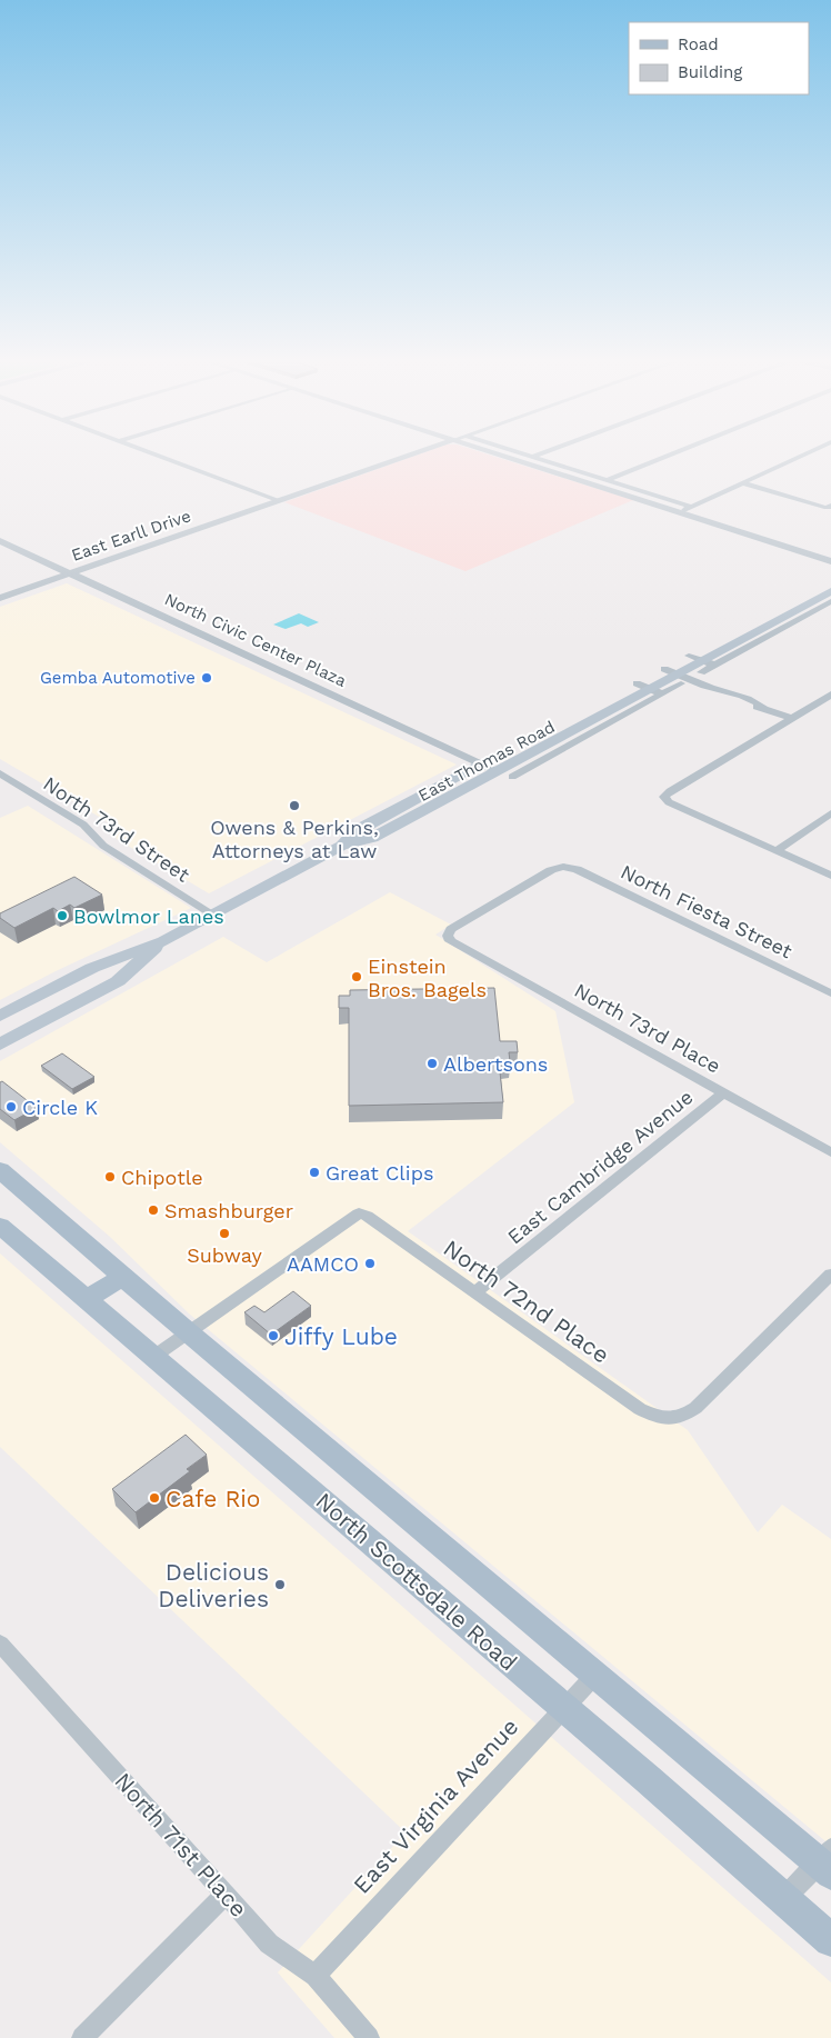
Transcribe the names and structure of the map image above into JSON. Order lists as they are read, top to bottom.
{
  "streets": {
    "main road": ["East Thomas Road", "North Scottsdale Road"],
    "street": [
      "East Earll Drive",
      "North Civic Center Plaza",
      "North 73rd Street",
      "North Fiesta Street",
      "North 73rd Place",
      "East Cambridge Avenue",
      "North 72nd Place",
      "East Virginia Avenue",
      "North 71st Place"
    ]
  },
  "crossings": [
    ["East Earll Drive", "North Civic Center Plaza"],
    ["North Civic Center Plaza", "East Thomas Road"],
    ["East Thomas Road", "North 73rd Street"],
    ["North Fiesta Street", "North 73rd Place"],
    ["North 73rd Place", "East Cambridge Avenue"],
    ["East Cambridge Avenue", "North 72nd Place"],
    ["North 72nd Place", "North Scottsdale Road"],
    ["North Scottsdale Road", "East Virginia Avenue"],
    ["East Virginia Avenue", "North 71st Place"]
  ],
  "places": [
    "Gemba Automotive",
    "Owens & Perkins, Attorneys at Law",
    "Bowlmor Lanes",
    "Einstein Bros. Bagels",
    "Albertsons",
    "Circle K",
    "Great Clips",
    "Chipotle",
    "Smashburger",
    "Subway",
    "AAMCO",
    "Jiffy Lube",
    "Cafe Rio",
    "Delicious Deliveries"
  ],
  "legend": ["Road", "Building"]
}
